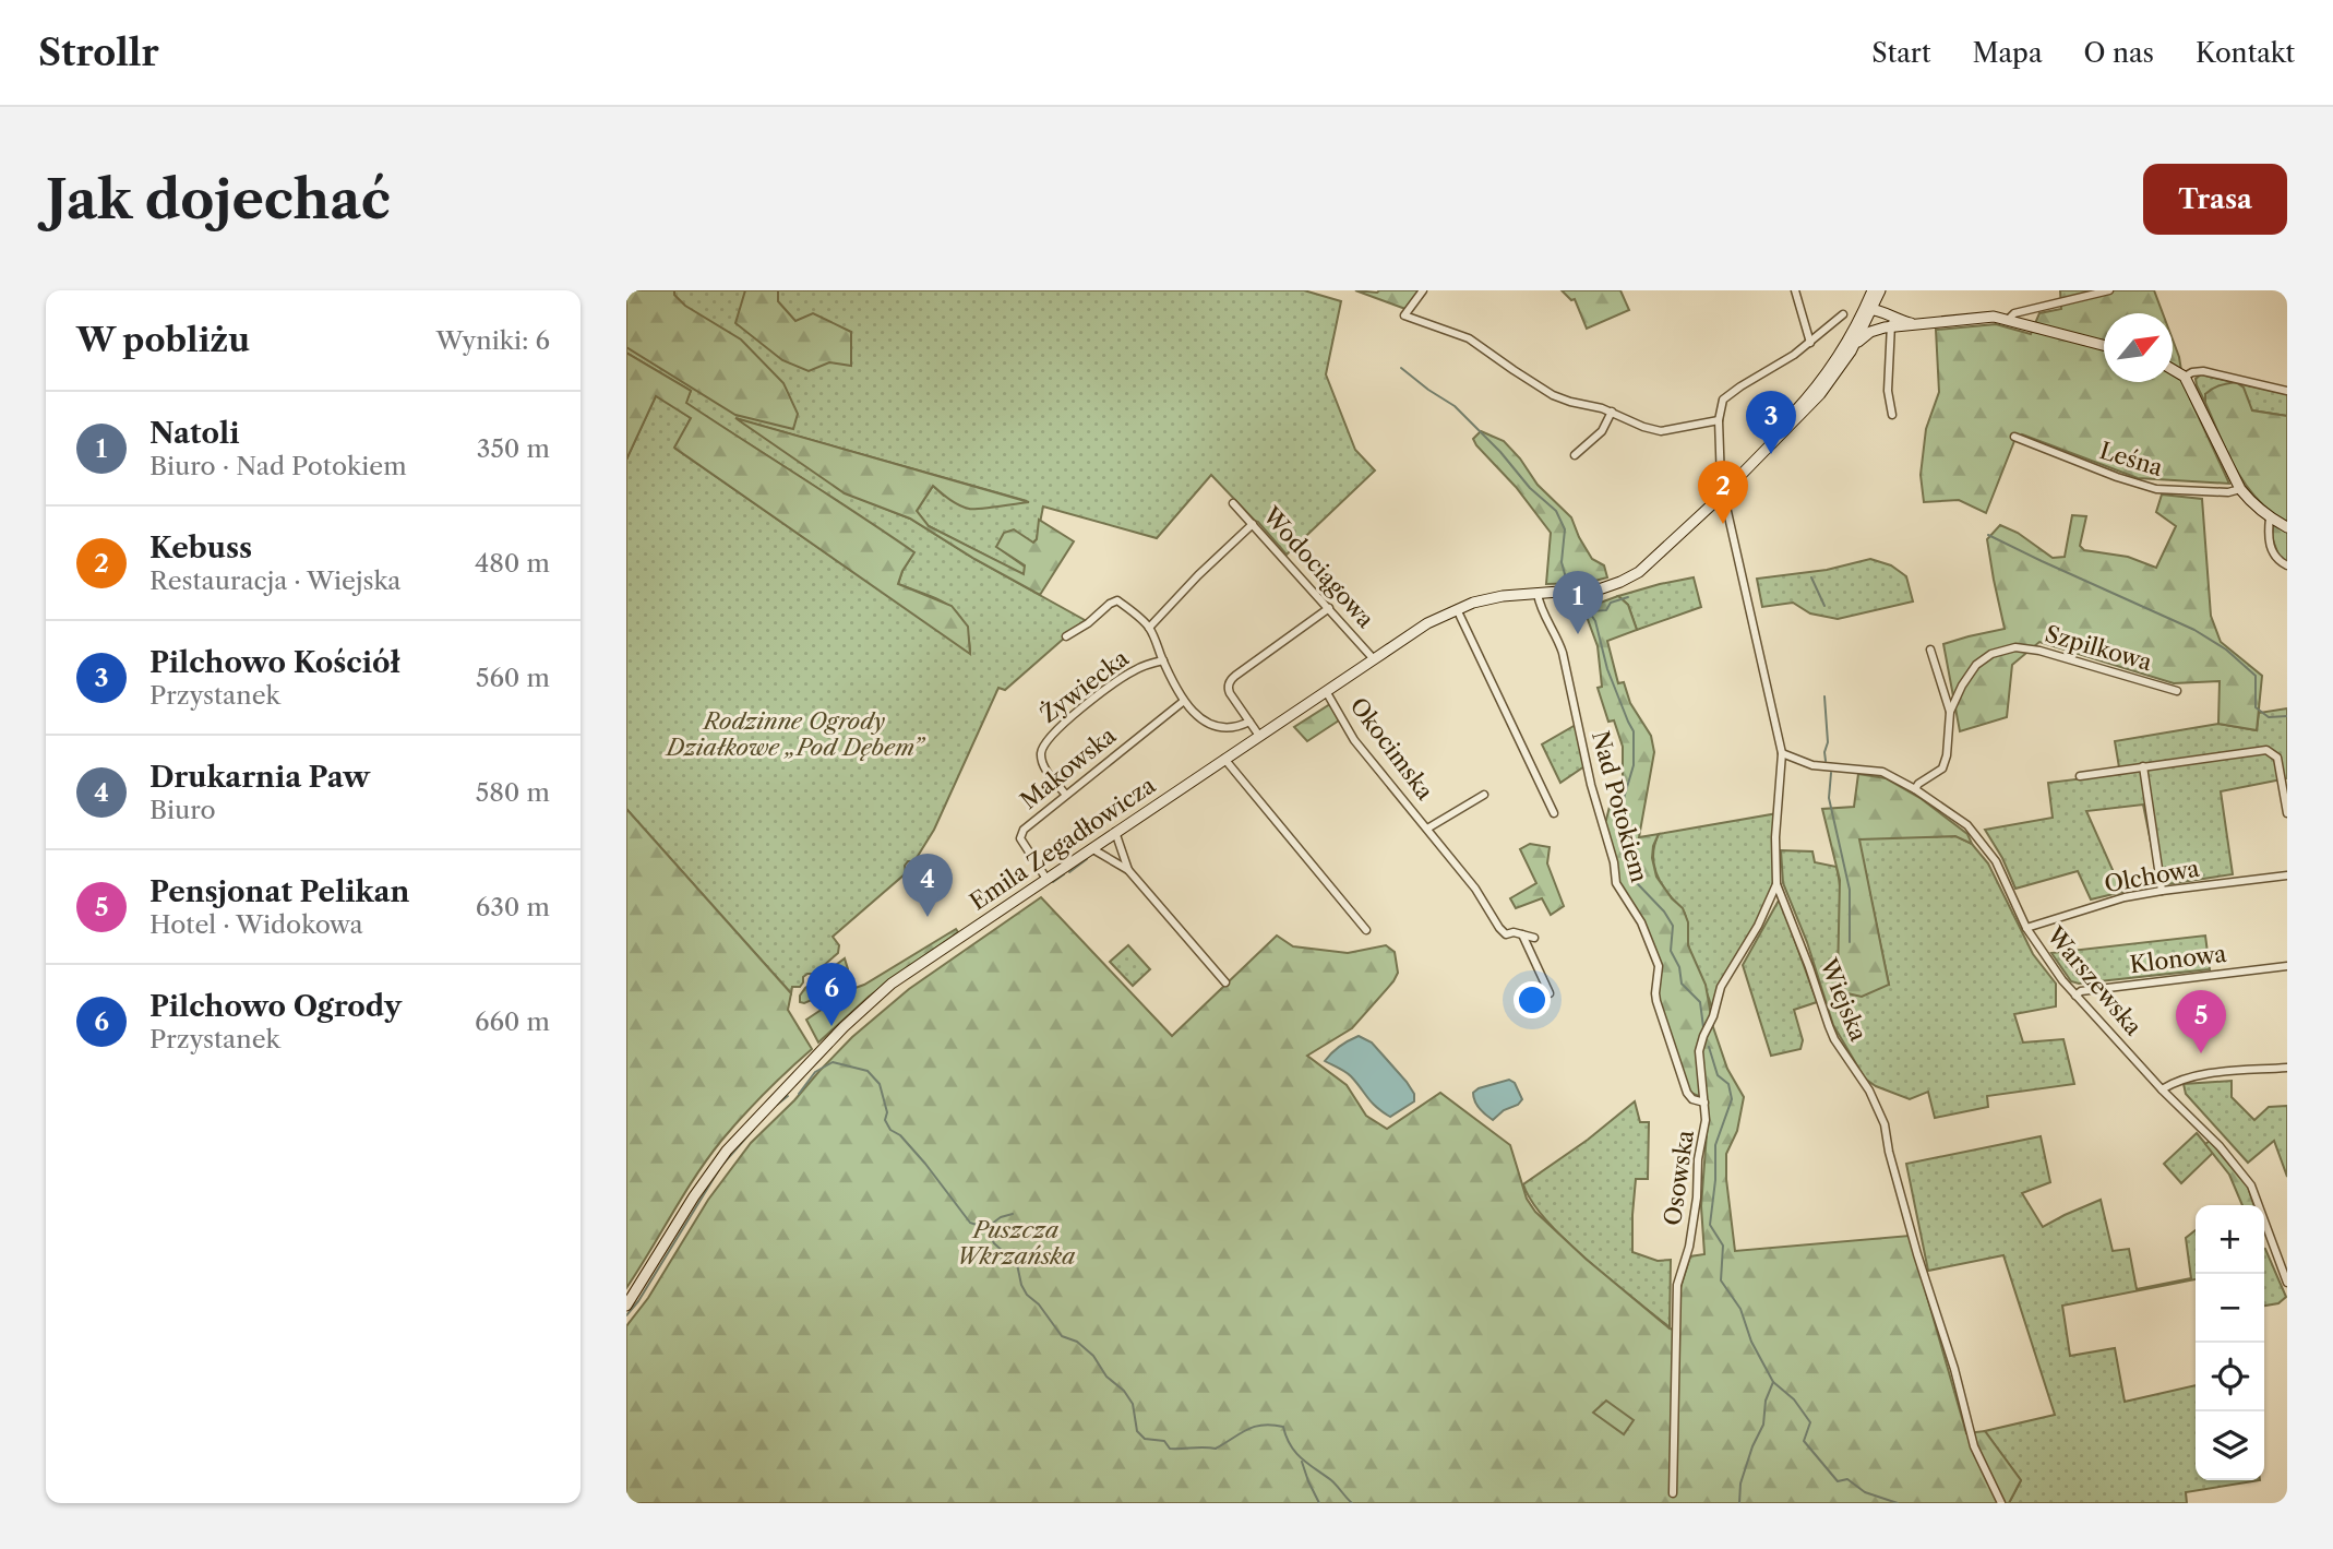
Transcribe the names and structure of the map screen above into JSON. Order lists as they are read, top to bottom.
{
  "streets": {
    "main road": ["Emila Zegadłowicza"],
    "street": [
      "Leśna",
      "Wodociągowa",
      "Szpilkowa",
      "Żywiecka",
      "Okocimska",
      "Makowska",
      "Nad Potokiem",
      "Olchowa",
      "Klonowa",
      "Warszewska",
      "Wiejska",
      "Osowska"
    ]
  },
  "crossings": [
    ["Wodociągowa", "Emila Zegadłowicza"],
    ["Szpilkowa", "Warszewska"],
    ["Żywiecka", "Makowska"],
    ["Okocimska", "Emila Zegadłowicza"],
    ["Makowska", "Emila Zegadłowicza"],
    ["Nad Potokiem", "Emila Zegadłowicza"],
    ["Nad Potokiem", "Osowska"],
    ["Emila Zegadłowicza", "Wiejska"],
    ["Olchowa", "Warszewska"],
    ["Klonowa", "Warszewska"],
    ["Warszewska", "Wiejska"],
    ["Wiejska", "Osowska"]
  ],
  "parks": ["Rodzinne Ogrody Działkowe „Pod Dębem”", "Puszcza Wkrzańska"],
  "north": "top right",
  "page": {
    "header": "Strollr",
    "nav": [
      "Start",
      "Mapa",
      "O nas",
      "Kontakt"
    ],
    "buttons": "Trasa",
    "title": "Jak dojechać",
    "heading": ["W pobliżu", "Wyniki: 6"],
    "list": [
      {
        "mark": "1",
        "name": "Natoli",
        "note": "Biuro · Nad Potokiem",
        "value": "350 m"
      },
      {
        "mark": "2",
        "name": "Kebuss",
        "note": "Restauracja · Wiejska",
        "value": "480 m"
      },
      {
        "mark": "3",
        "name": "Pilchowo Kościół",
        "note": "Przystanek",
        "value": "560 m"
      },
      {
        "mark": "4",
        "name": "Drukarnia Paw",
        "note": "Biuro",
        "value": "580 m"
      },
      {
        "mark": "5",
        "name": "Pensjonat Pelikan",
        "note": "Hotel · Widokowa",
        "value": "630 m"
      },
      {
        "mark": "6",
        "name": "Pilchowo Ogrody",
        "note": "Przystanek",
        "value": "660 m"
      }
    ],
    "pins": [
      "3",
      "2",
      "1",
      "4",
      "6",
      "5"
    ],
    "map_buttons": ["+", "−"]
  }
}
